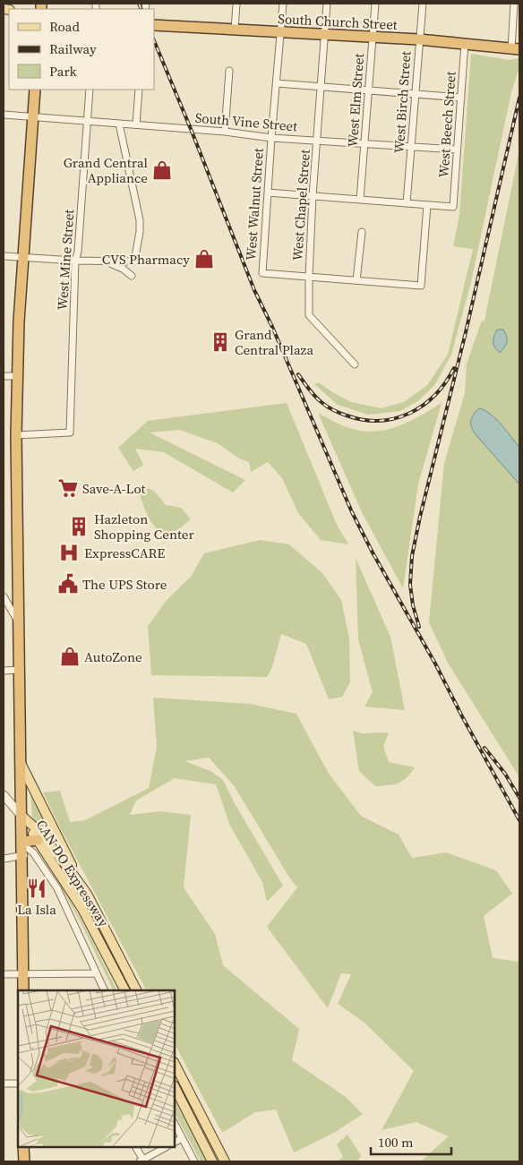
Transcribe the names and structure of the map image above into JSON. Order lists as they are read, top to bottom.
{
  "streets": {
    "highway": ["South Church Street"],
    "main road": ["CAN DO Expressway"],
    "street": [
      "West Elm Street",
      "West Birch Street",
      "South Vine Street",
      "West Beech Street",
      "West Walnut Street",
      "West Chapel Street",
      "West Mine Street"
    ]
  },
  "crossings": [
    ["South Church Street", "West Elm Street"],
    ["South Church Street", "West Birch Street"],
    ["South Church Street", "West Beech Street"],
    ["South Church Street", "West Walnut Street"],
    ["South Church Street", "West Chapel Street"],
    ["West Elm Street", "South Vine Street"],
    ["West Birch Street", "South Vine Street"],
    ["South Vine Street", "West Beech Street"],
    ["South Vine Street", "West Walnut Street"],
    ["South Vine Street", "West Chapel Street"],
    ["South Vine Street", "West Mine Street"],
    ["West Walnut Street", "West Chapel Street"]
  ],
  "places": {
    "shop": ["Grand Central Appliance", "CVS Pharmacy", "AutoZone"],
    "building": ["Grand Central Plaza", "Hazleton Shopping Center"],
    "supermarket": ["Save-A-Lot"],
    "hospital": ["ExpressCARE"],
    "public building": ["The UPS Store"],
    "restaurant": ["La Isla"]
  },
  "legend": ["Road", "Railway", "Park"],
  "scale_bar": "100 m"
}
